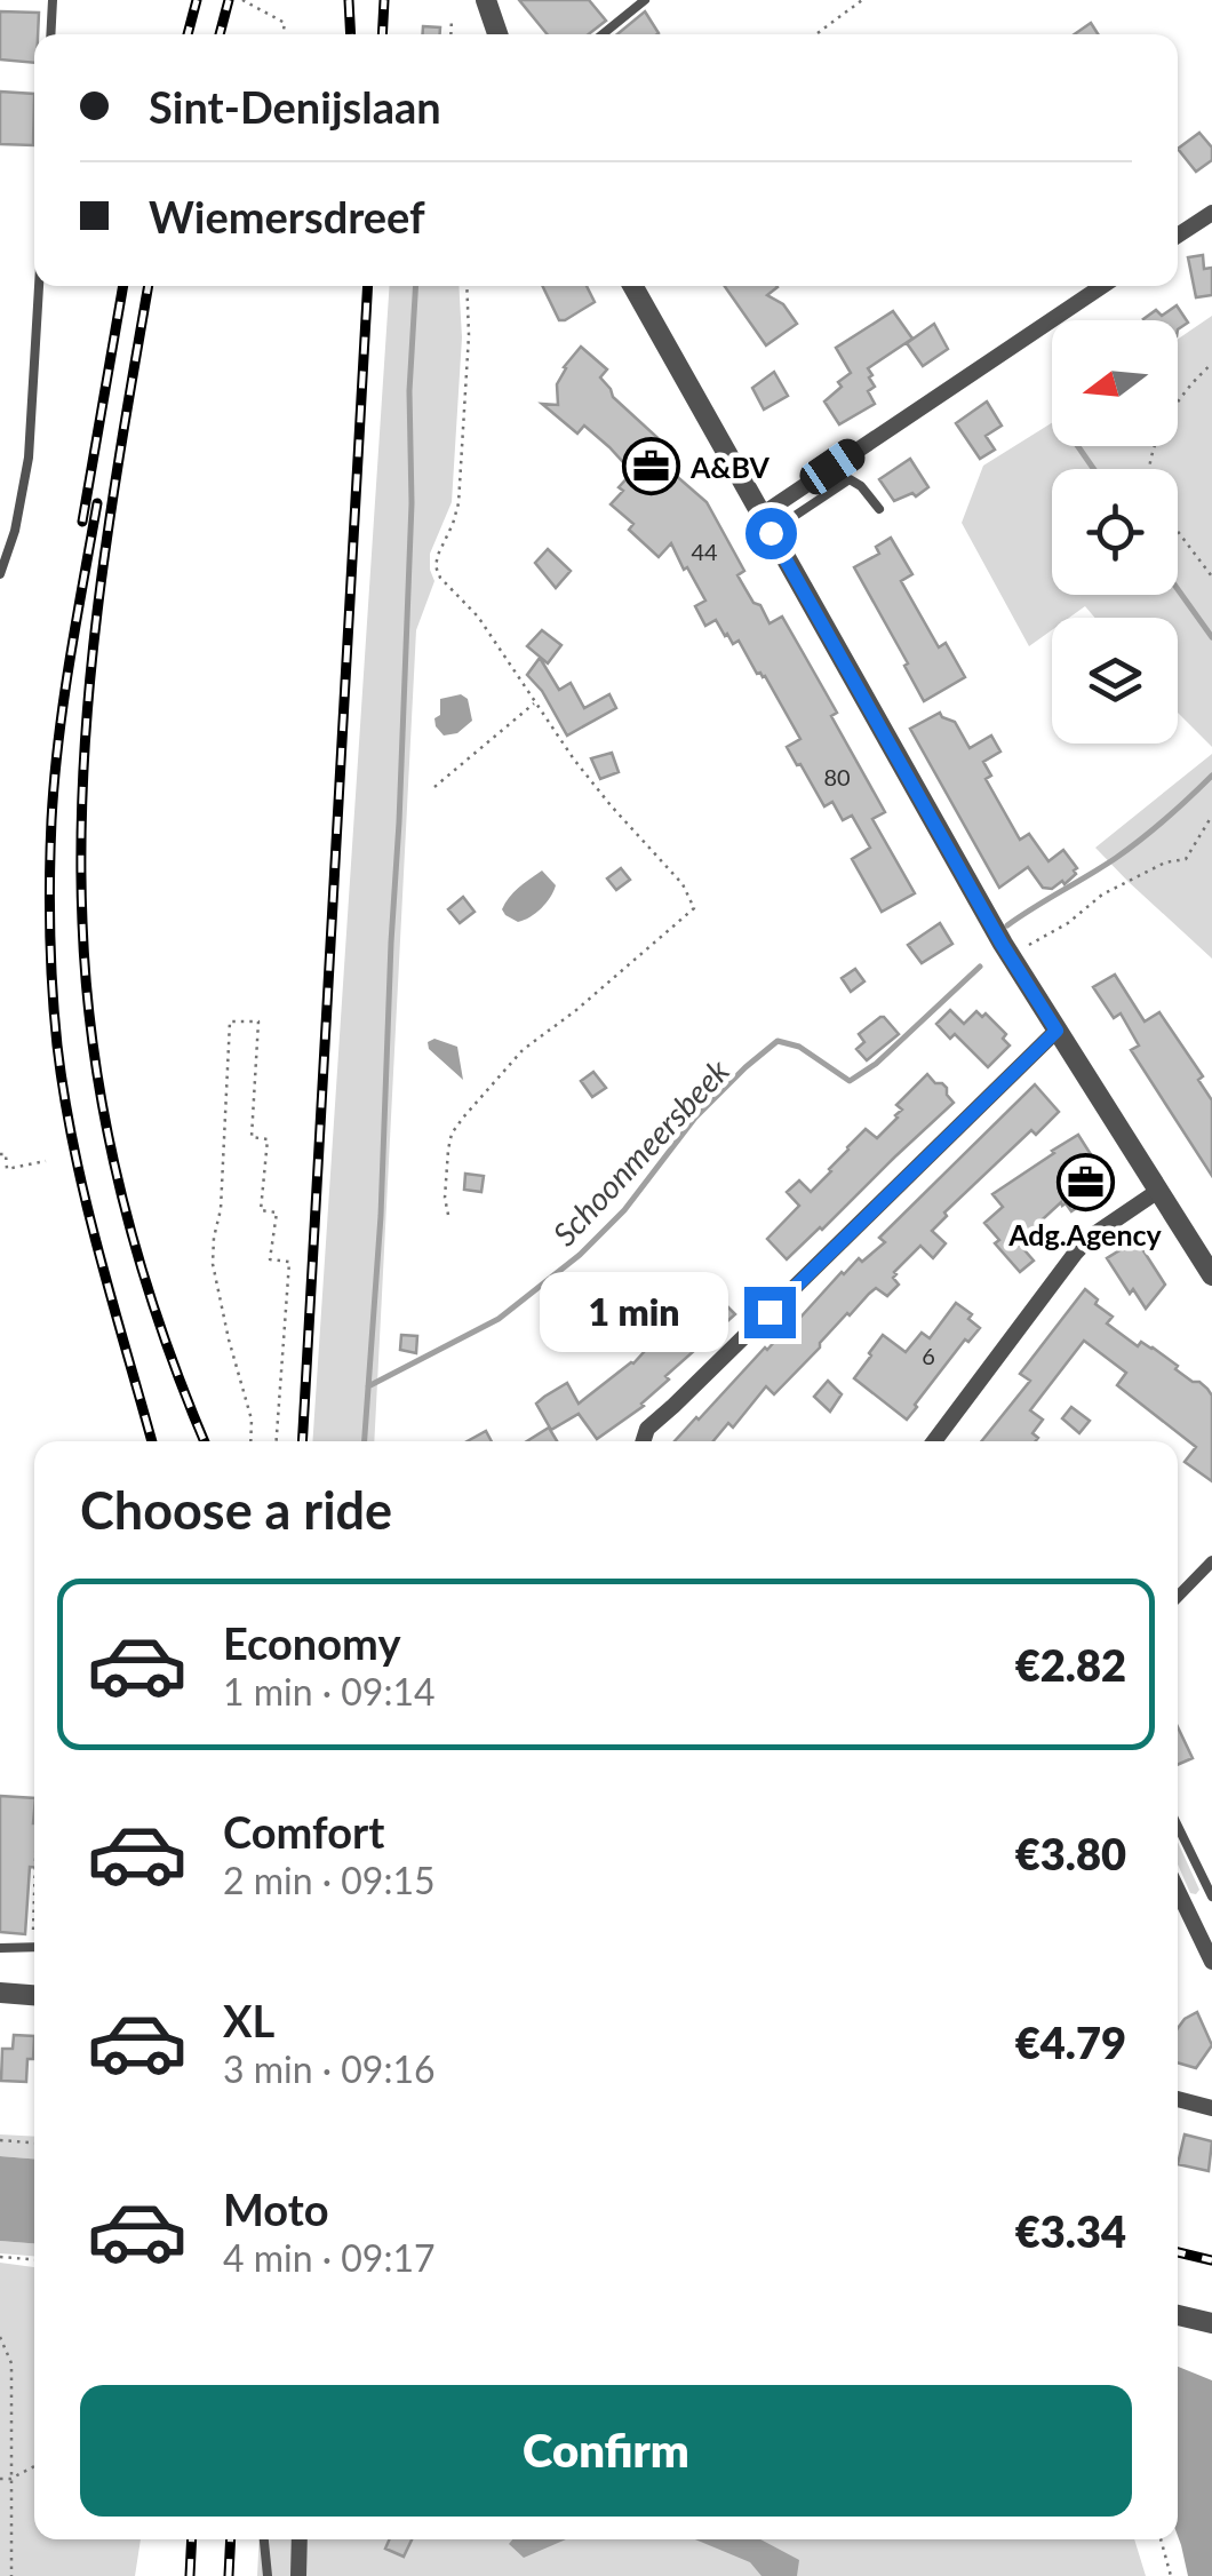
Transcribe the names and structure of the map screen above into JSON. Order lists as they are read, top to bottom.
{
  "water": ["Schoonmeersbeek"],
  "places": {
    "office": ["A&BV", "Adg.Agency"]
  },
  "house_numbers": ["44", "80", "6"],
  "north": "left",
  "page": {
    "banner": ["Sint-Denijslaan", "Wiemersdreef"],
    "bubble": "1 min",
    "heading": "Choose a ride",
    "list": [
      {
        "name": "Economy",
        "note": "1 min · 09:14",
        "value": "€2.82"
      },
      {
        "name": "Comfort",
        "note": "2 min · 09:15",
        "value": "€3.80"
      },
      {
        "name": "XL",
        "note": "3 min · 09:16",
        "value": "€4.79"
      },
      {
        "name": "Moto",
        "note": "4 min · 09:17",
        "value": "€3.34"
      }
    ],
    "buttons": "Confirm"
  }
}
